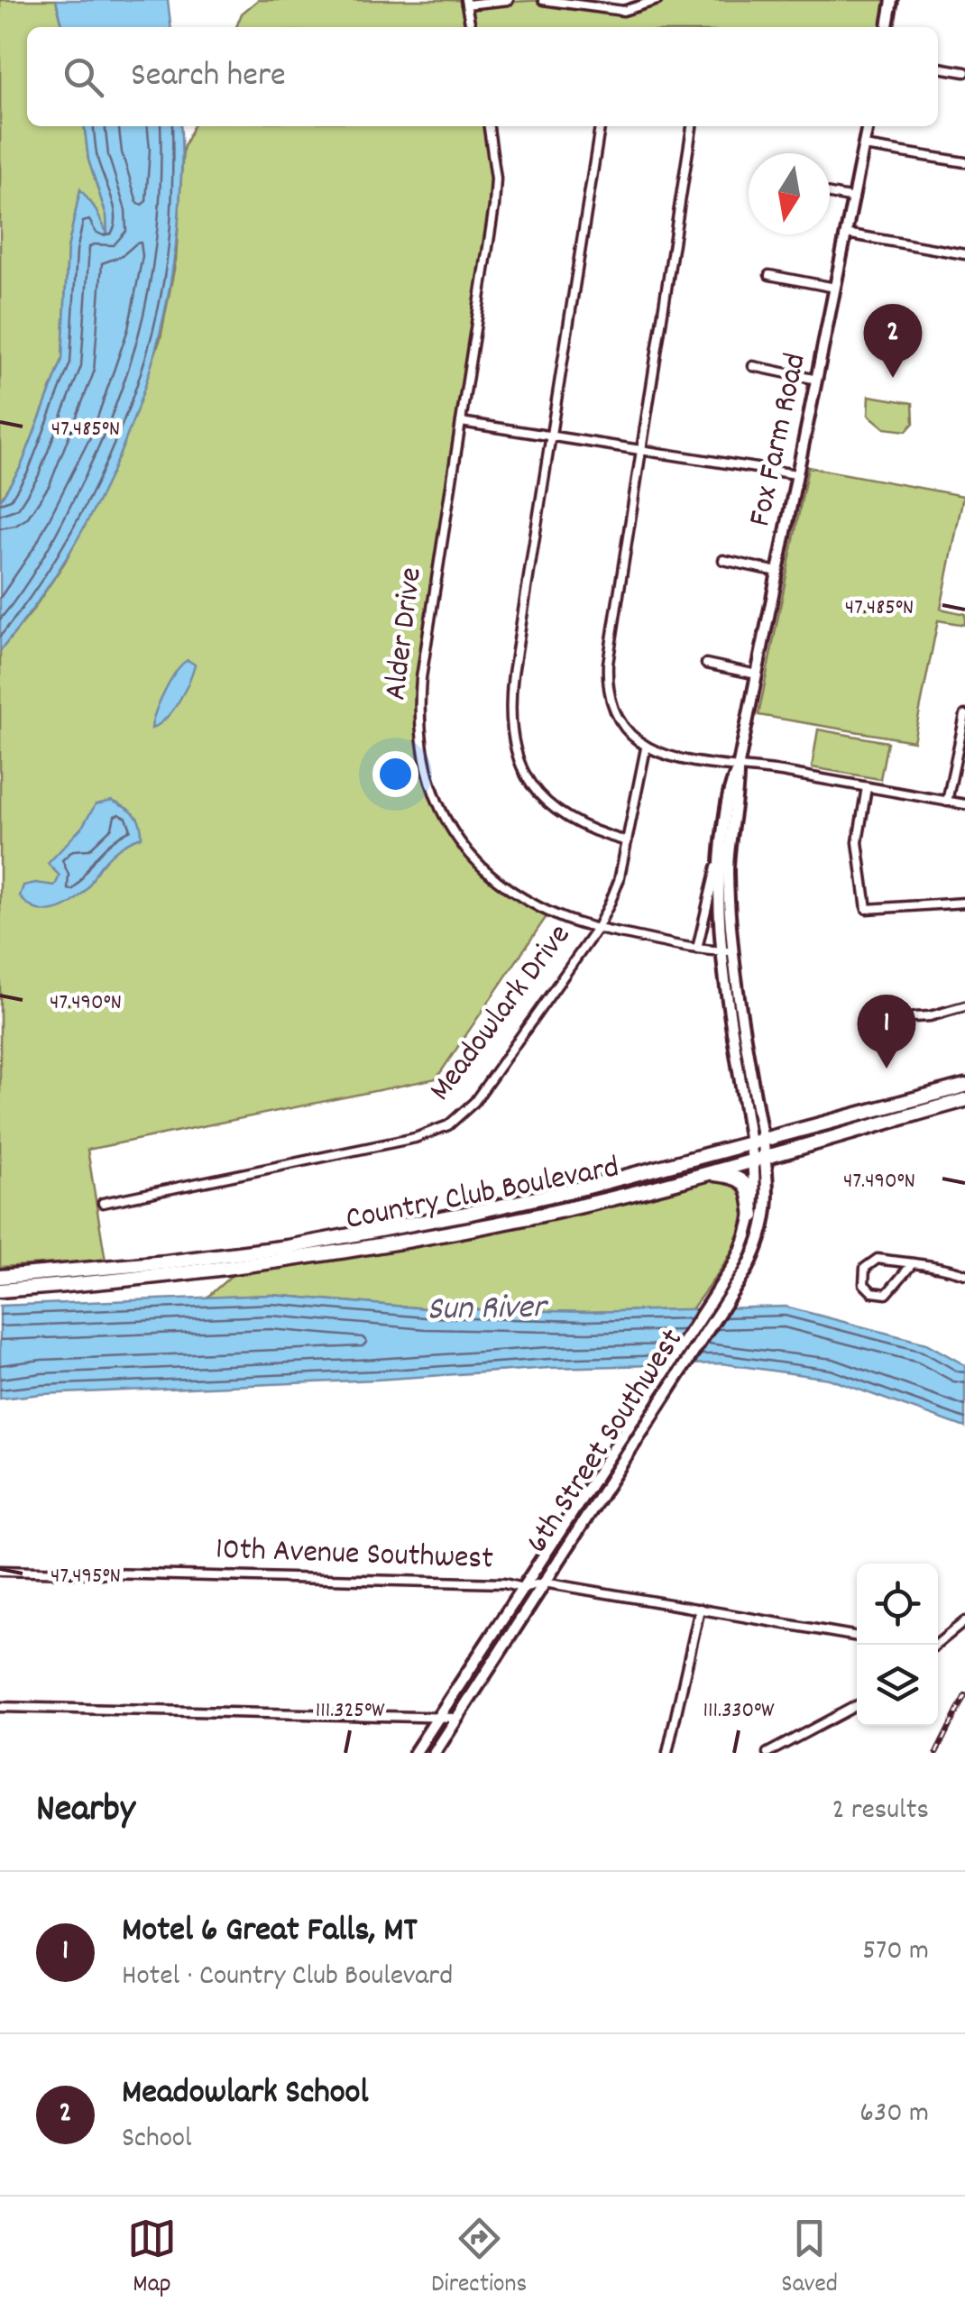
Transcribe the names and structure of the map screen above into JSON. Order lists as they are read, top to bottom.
{
  "streets": {
    "highway": ["Country Club Boulevard"],
    "main road": ["6th Street Southwest"],
    "street": [
      "Fox Farm Road",
      "Alder Drive",
      "Meadowlark Drive",
      "10th Avenue Southwest"
    ]
  },
  "crossings": [
    ["Fox Farm Road", "Alder Drive"],
    ["Fox Farm Road", "Country Club Boulevard"],
    ["Fox Farm Road", "6th Street Southwest"],
    ["Alder Drive", "Meadowlark Drive"],
    ["Country Club Boulevard", "6th Street Southwest"],
    ["6th Street Southwest", "10th Avenue Southwest"]
  ],
  "water": ["Sun River"],
  "north": "bottom",
  "page": {
    "search": "Search here",
    "pins": ["2", "1"],
    "heading": ["Nearby", "2 results"],
    "list": [
      {
        "mark": "1",
        "name": "Motel 6 Great Falls, MT",
        "note": "Hotel · Country Club Boulevard",
        "value": "570 m"
      },
      {
        "mark": "2",
        "name": "Meadowlark School",
        "note": "School",
        "value": "630 m"
      }
    ],
    "nav": ["Map", "Directions", "Saved"]
  },
  "coordinates": [
    "47.485°N",
    "47.490°N",
    "47.495°N",
    "111.325°W",
    "111.330°W"
  ]
}
